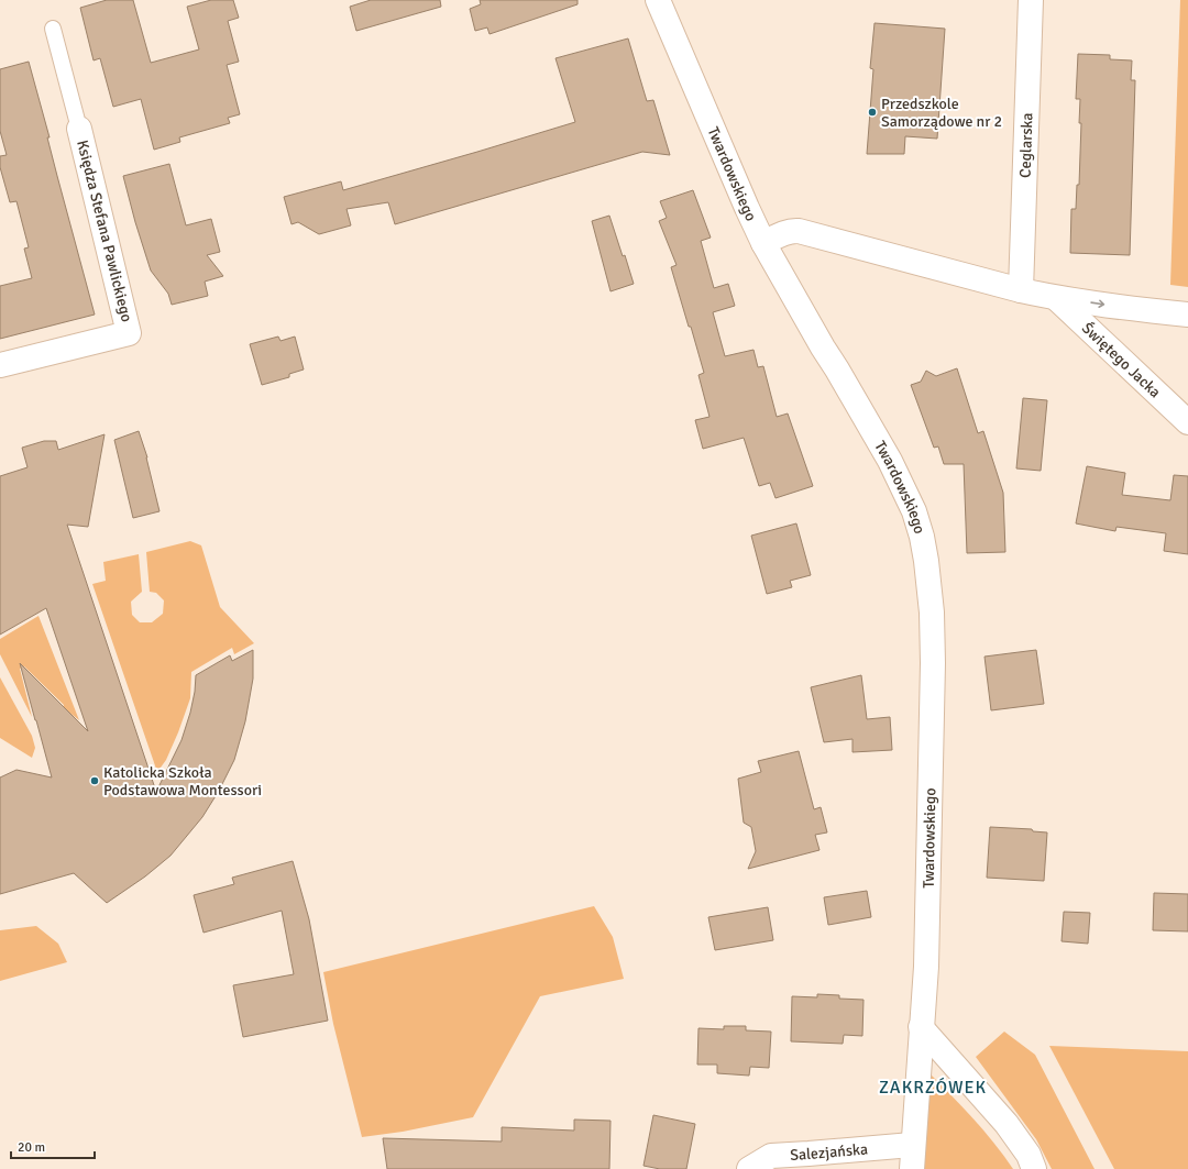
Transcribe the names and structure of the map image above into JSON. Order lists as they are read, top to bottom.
{
  "streets": {
    "street": [
      "Ceglarska",
      "Twardowskiego",
      "Księdza Stefana Pawlickiego",
      "Świętego Jacka",
      "Salezjańska"
    ]
  },
  "crossings": [
    ["Twardowskiego", "Salezjańska"]
  ],
  "districts": ["ZAKRZÓWEK"],
  "places": ["Przedszkole Samorządowe nr 2", "Katolicka Szkoła Podstawowa Montessori"],
  "scale_bar": "20 m"
}
